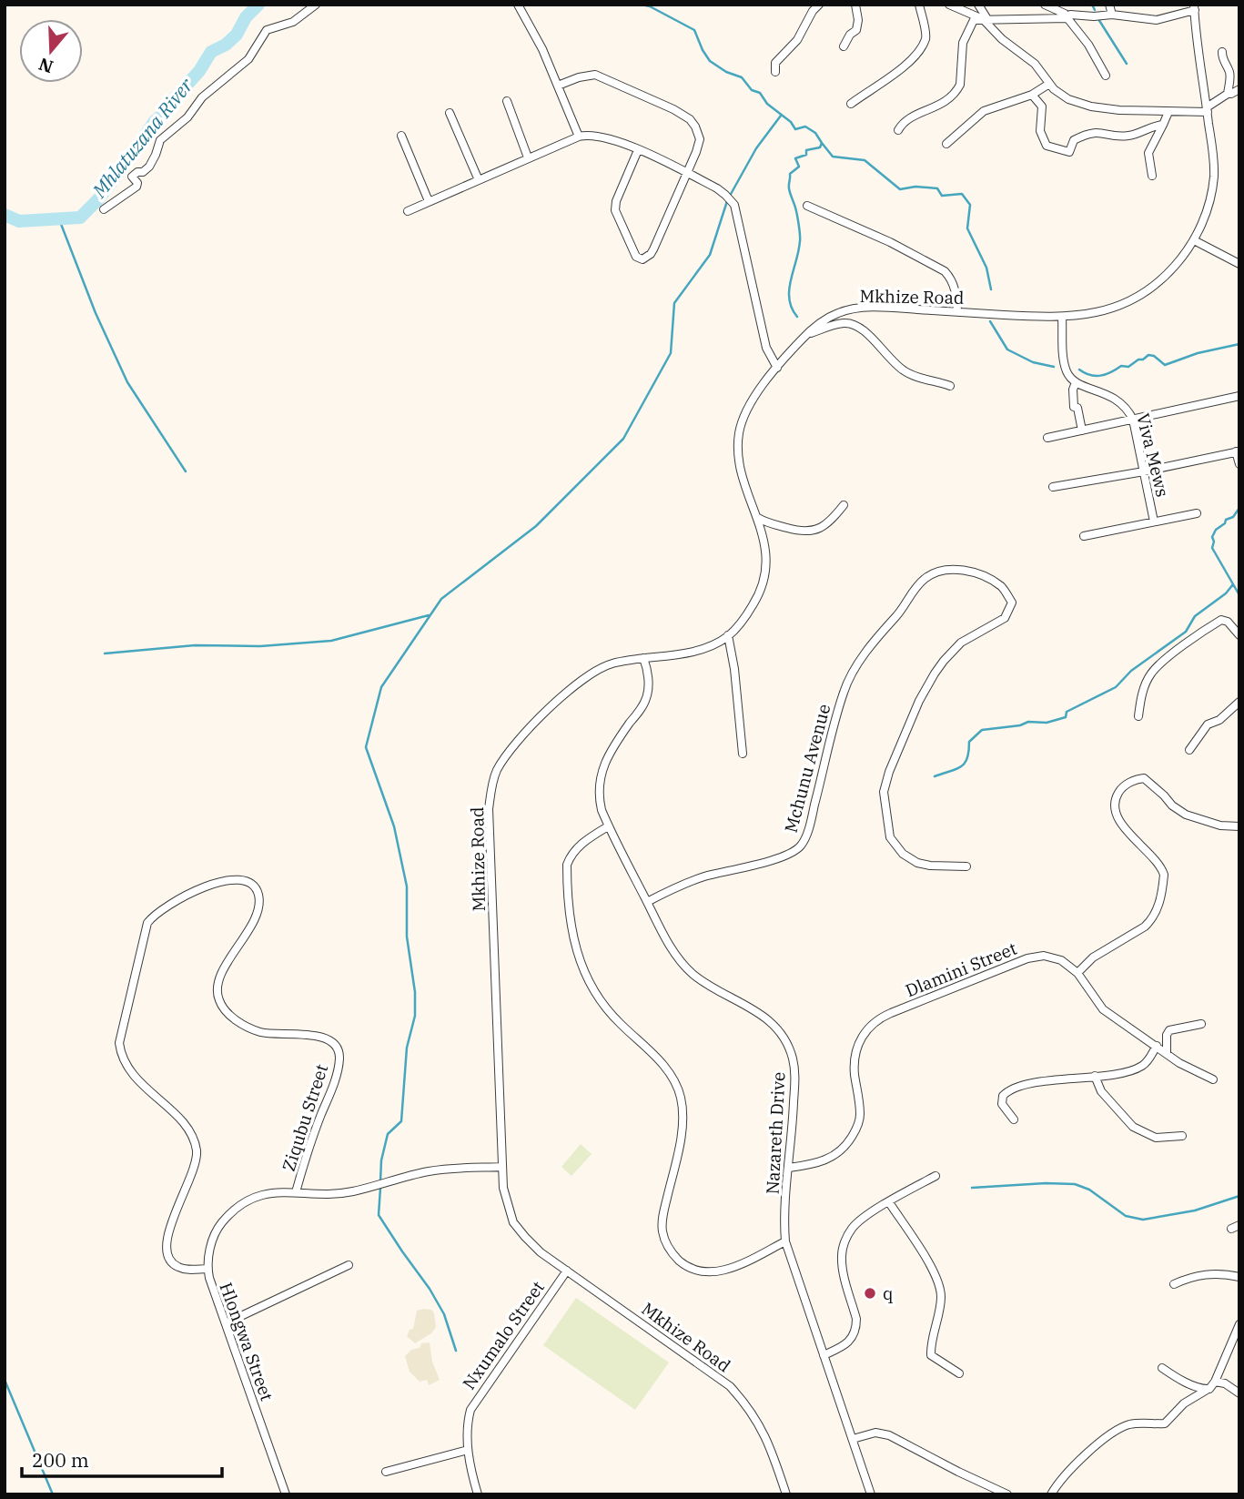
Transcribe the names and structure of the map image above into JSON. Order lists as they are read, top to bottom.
{
  "streets": {
    "street": [
      "Mkhize Road",
      "Viva Mews",
      "Mchunu Avenue",
      "Dlamini Street",
      "Ziqubu Street",
      "Nazareth Drive",
      "Nxumalo Street",
      "Hlongwa Street"
    ]
  },
  "crossings": [
    ["Mkhize Road", "Nazareth Drive"],
    ["Mkhize Road", "Nxumalo Street"],
    ["Mkhize Road", "Hlongwa Street"],
    ["Mchunu Avenue", "Nazareth Drive"],
    ["Dlamini Street", "Nazareth Drive"],
    ["Ziqubu Street", "Hlongwa Street"]
  ],
  "water": ["Mhlatuzana River"],
  "places": ["q"],
  "scale_bar": "200 m",
  "north": "bottom"
}
